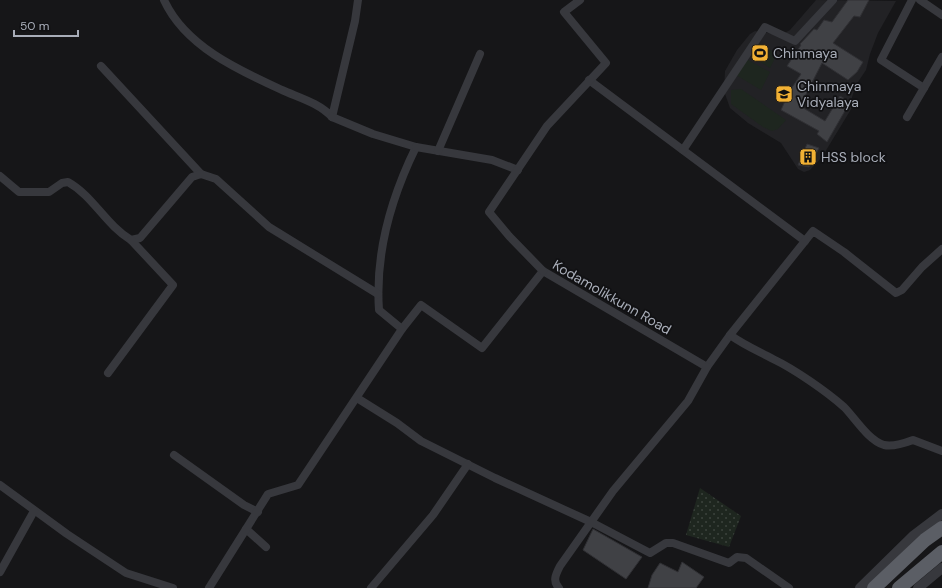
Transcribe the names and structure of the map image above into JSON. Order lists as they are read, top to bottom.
{
  "streets": {
    "street": ["Kodamolikkunn Road"]
  },
  "places": {
    "sports": ["Chinmaya"],
    "school or university": ["Chinmaya Vidyalaya"],
    "building": ["HSS block"]
  },
  "scale_bar": "50 m"
}
